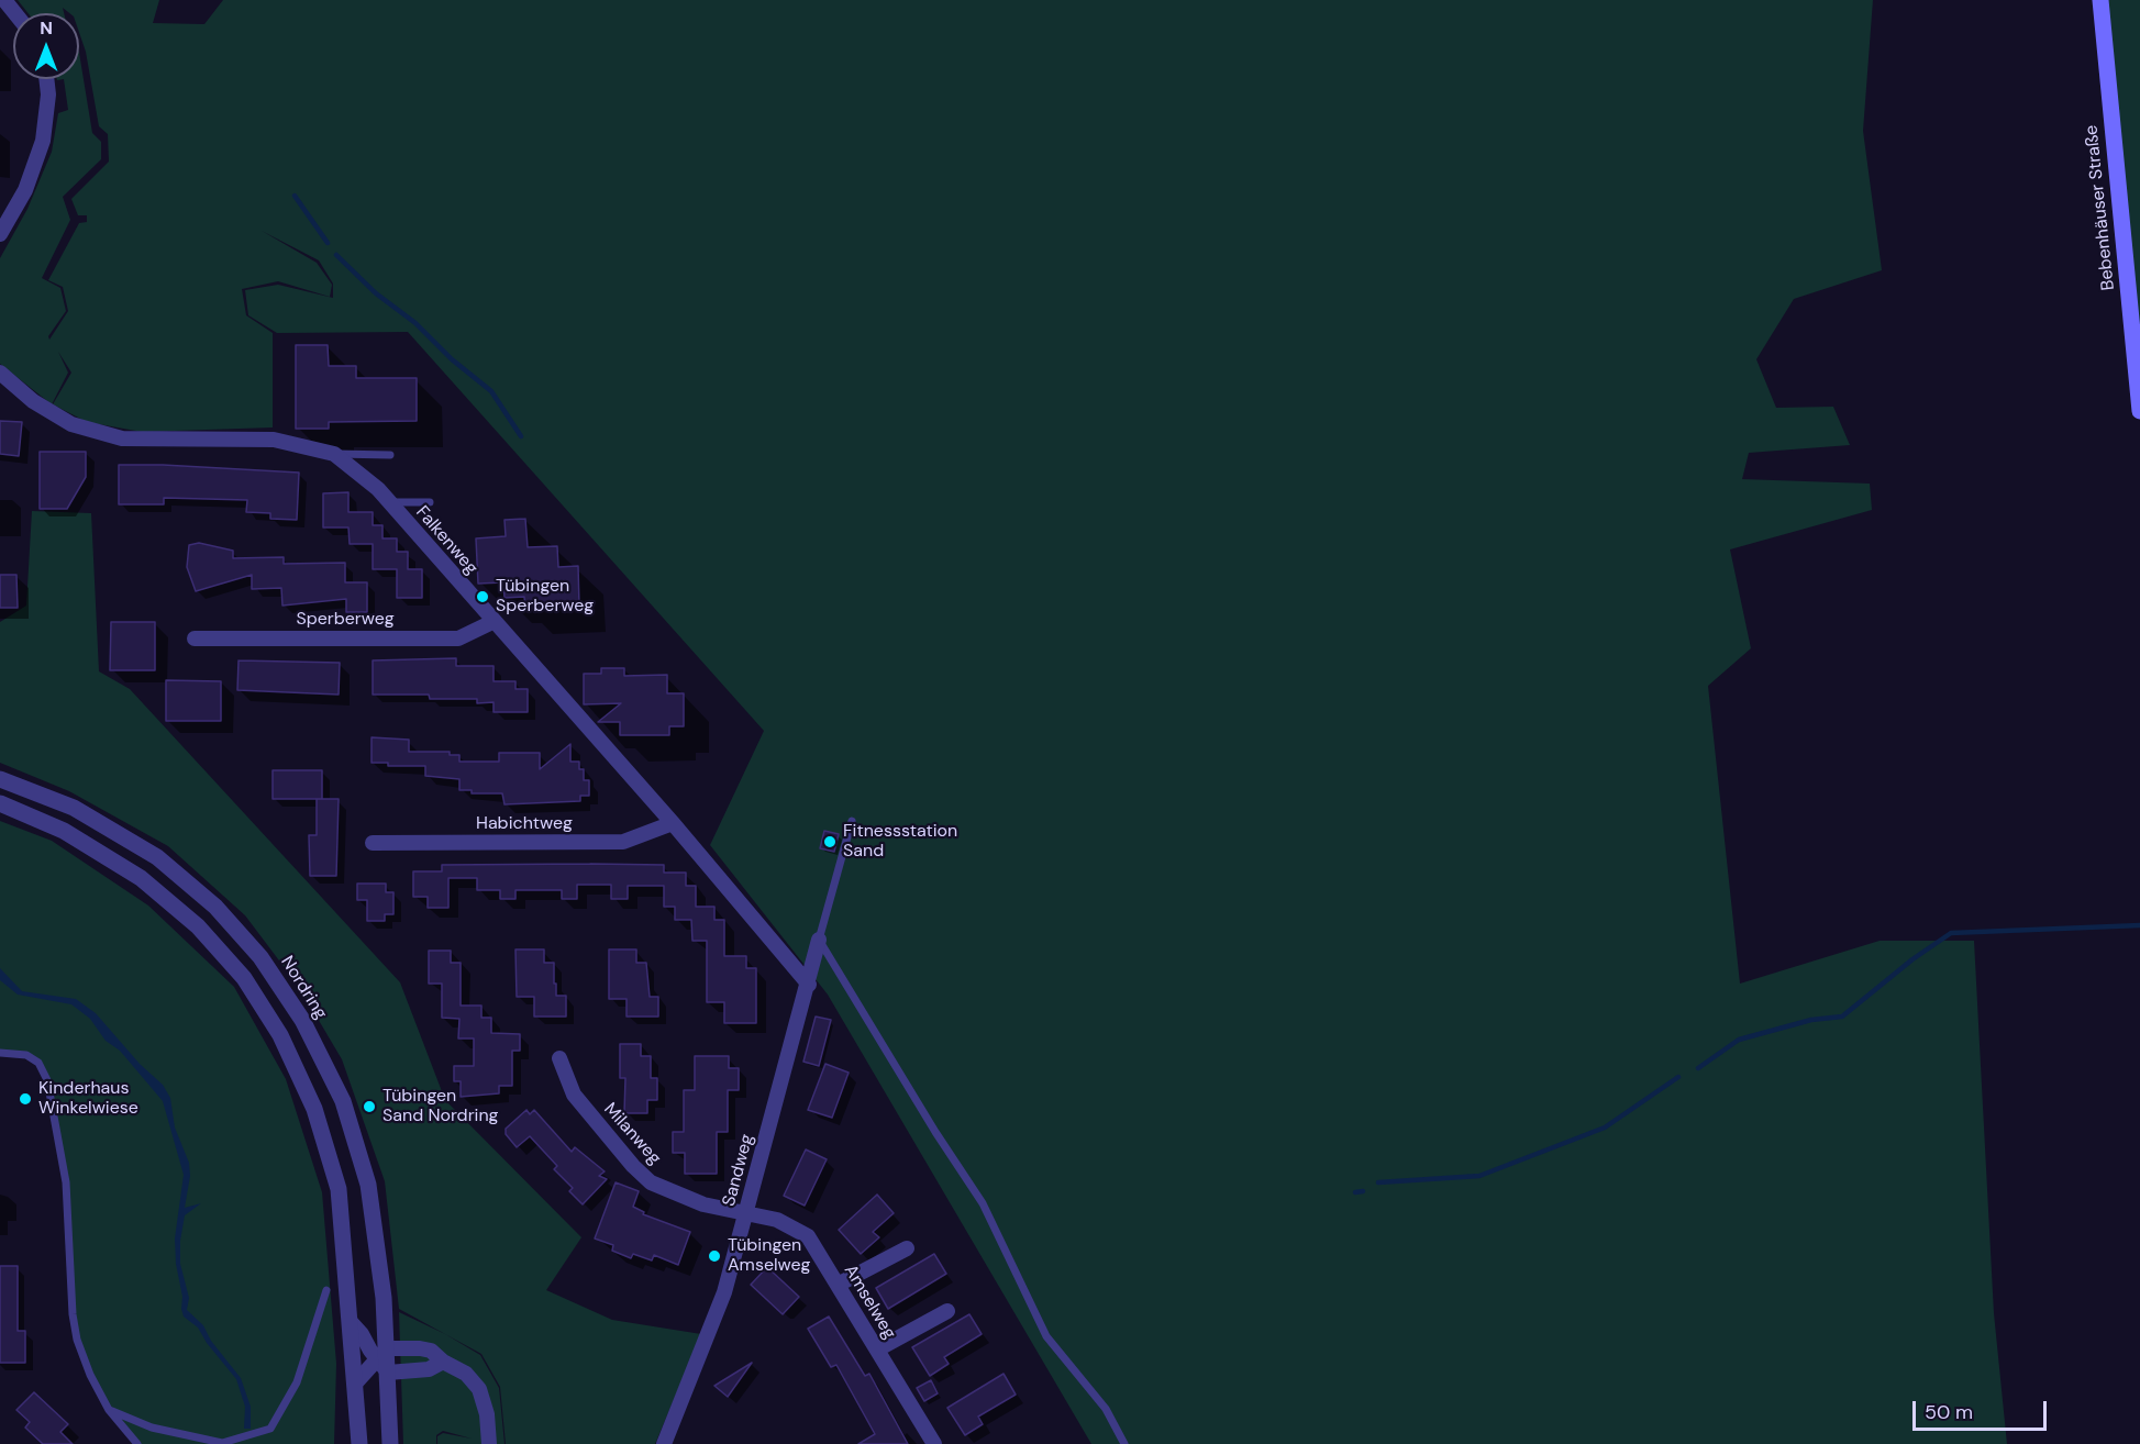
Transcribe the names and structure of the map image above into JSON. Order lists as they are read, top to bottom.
{
  "streets": {
    "main road": ["Bebenhäuser Straße"],
    "street": [
      "Falkenweg",
      "Sperberweg",
      "Habichtweg",
      "Nordring",
      "Milanweg",
      "Sandweg",
      "Amselweg"
    ]
  },
  "crossings": [
    ["Falkenweg", "Sperberweg"],
    ["Falkenweg", "Habichtweg"],
    ["Falkenweg", "Sandweg"],
    ["Milanweg", "Sandweg"],
    ["Milanweg", "Amselweg"],
    ["Sandweg", "Amselweg"]
  ],
  "places": [
    "Tübingen Sperberweg",
    "Fitnessstation Sand",
    "Kinderhaus Winkelwiese",
    "Tübingen Sand Nordring",
    "Tübingen Amselweg"
  ],
  "scale_bar": "50 m",
  "north": "top"
}
